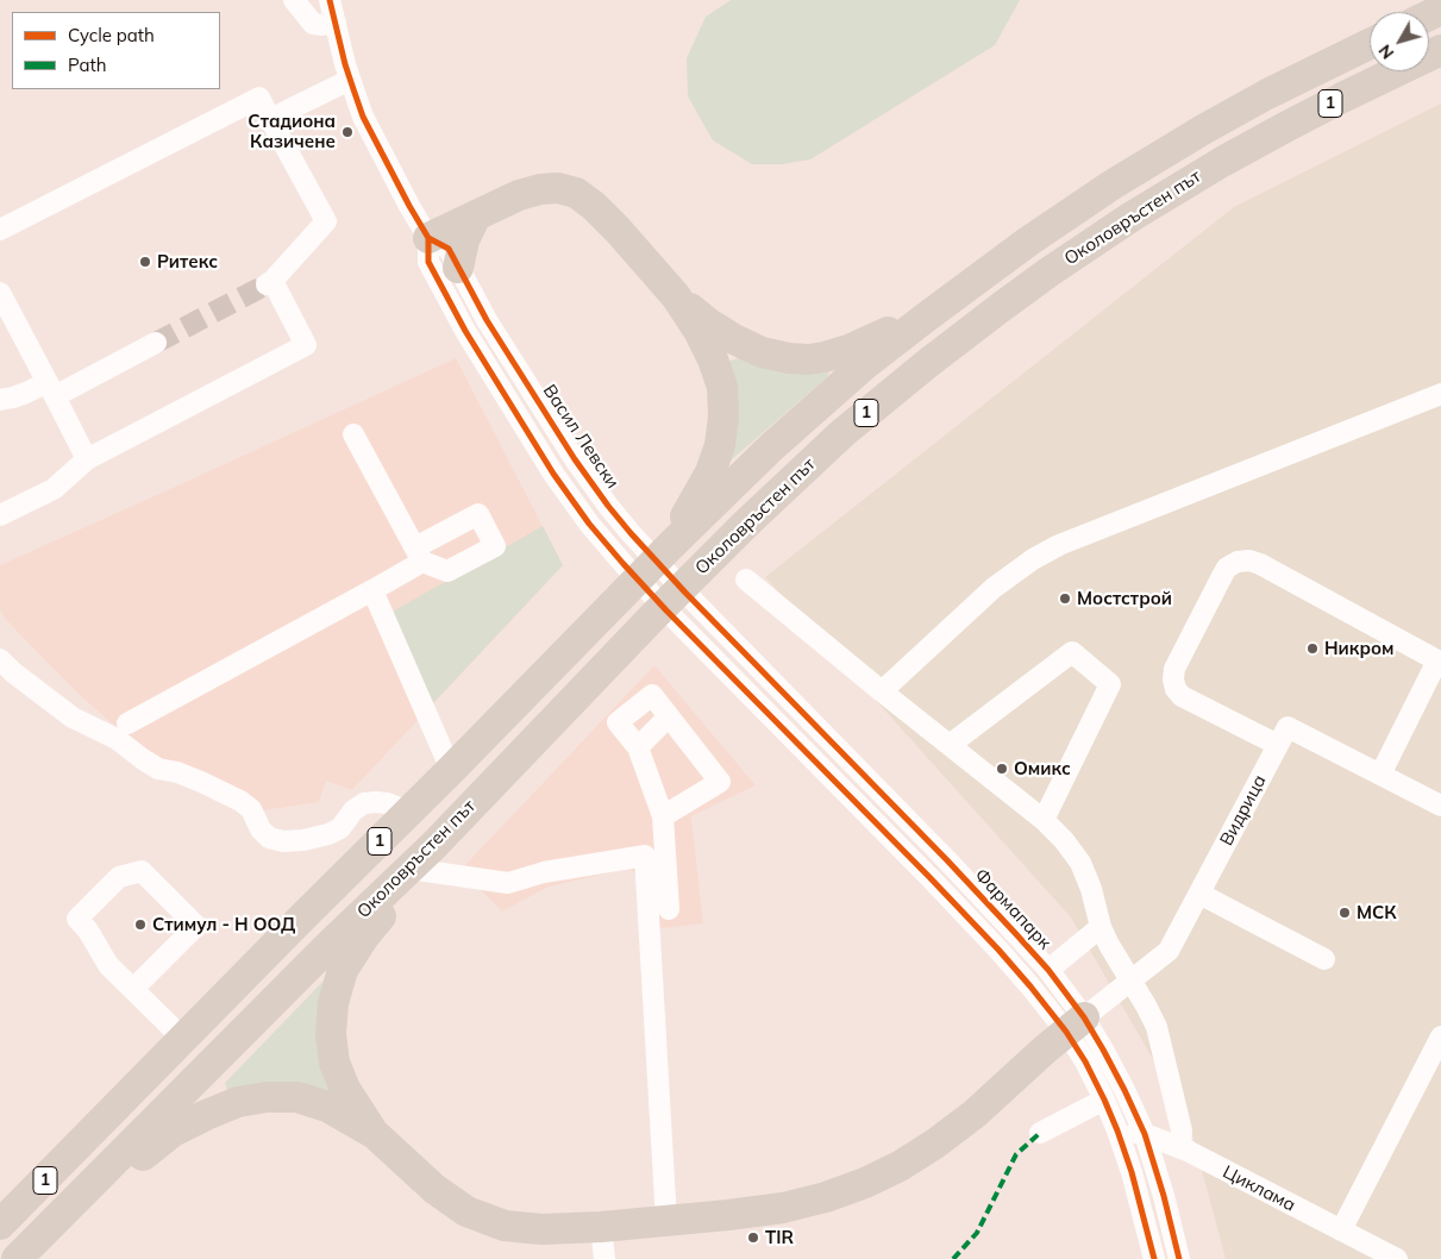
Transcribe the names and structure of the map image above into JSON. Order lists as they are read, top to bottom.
{
  "streets": {
    "highway": ["1", "Околовръстен път"],
    "street": [
      "Васил Левски",
      "Видрица",
      "Фармапарк",
      "Циклама"
    ]
  },
  "crossings": [
    ["Васил Левски", "Фармапарк"],
    ["Видрица", "Фармапарк"],
    ["Фармапарк", "Циклама"]
  ],
  "places": [
    "Стадиона Казичене",
    "Ритекс",
    "Мостстрой",
    "Никром",
    "Омикс",
    "МСК",
    "Стимул - Н ООД",
    "TIR"
  ],
  "legend": ["Cycle path", "Path"],
  "north": "bottom left"
}
